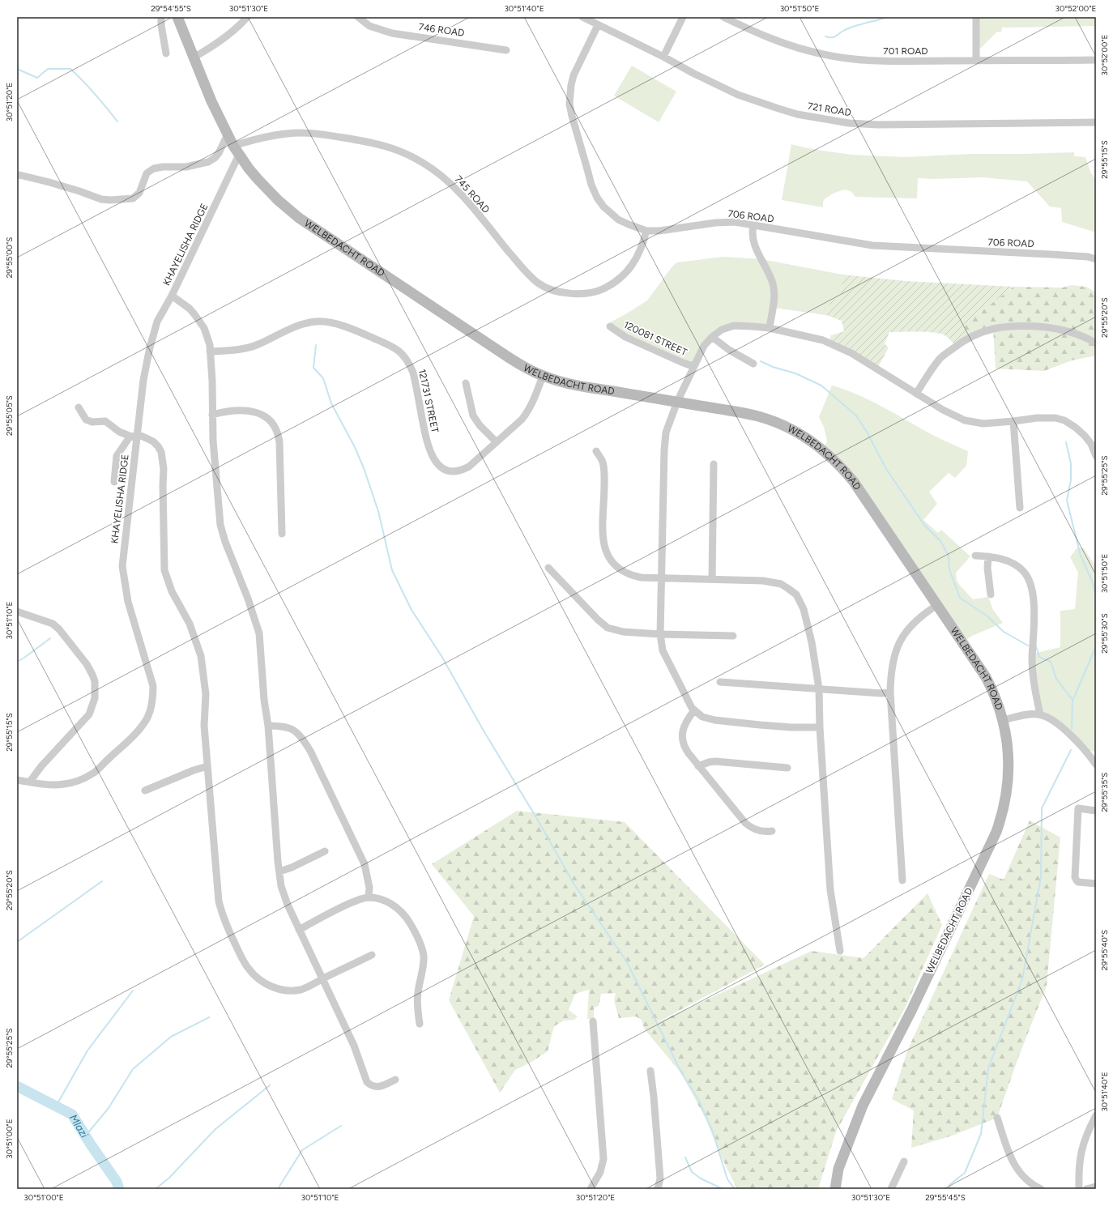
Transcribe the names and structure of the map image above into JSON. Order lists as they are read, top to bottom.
{
  "streets": {
    "street": [
      "746 ROAD",
      "701 ROAD",
      "721 ROAD",
      "745 ROAD",
      "706 ROAD",
      "KHAYELISHA RIDGE",
      "WELBEDACHT ROAD",
      "120081 STREET",
      "121731 STREET"
    ]
  },
  "crossings": [
    ["721 ROAD", "706 ROAD"],
    ["745 ROAD", "706 ROAD"],
    ["745 ROAD", "KHAYELISHA RIDGE"],
    ["745 ROAD", "WELBEDACHT ROAD"],
    ["KHAYELISHA RIDGE", "WELBEDACHT ROAD"],
    ["WELBEDACHT ROAD", "121731 STREET"]
  ],
  "water": ["Mlazi"],
  "coordinates": [
    "29°54'55\"S",
    "30°51'30\"E",
    "30°51'40\"E",
    "30°51'50\"E",
    "30°52'00\"E",
    "30°51'20\"E",
    "29°55'15\"S",
    "29°55'00\"S",
    "29°55'20\"S",
    "29°55'05\"S",
    "29°55'25\"S",
    "30°51'10\"E",
    "29°55'30\"S",
    "29°55'35\"S",
    "29°55'40\"S",
    "30°51'00\"E",
    "29°55'45\"S"
  ]
}
